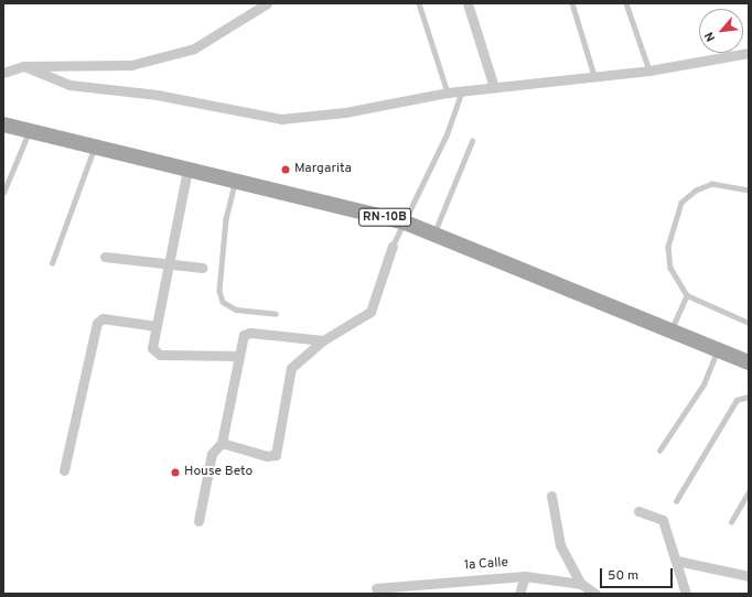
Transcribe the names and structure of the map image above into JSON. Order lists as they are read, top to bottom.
{
  "streets": {
    "main road": ["RN-10B"],
    "street": ["1a Calle"]
  },
  "places": ["Margarita", "House Beto"],
  "scale_bar": "50 m",
  "north": "bottom left"
}
